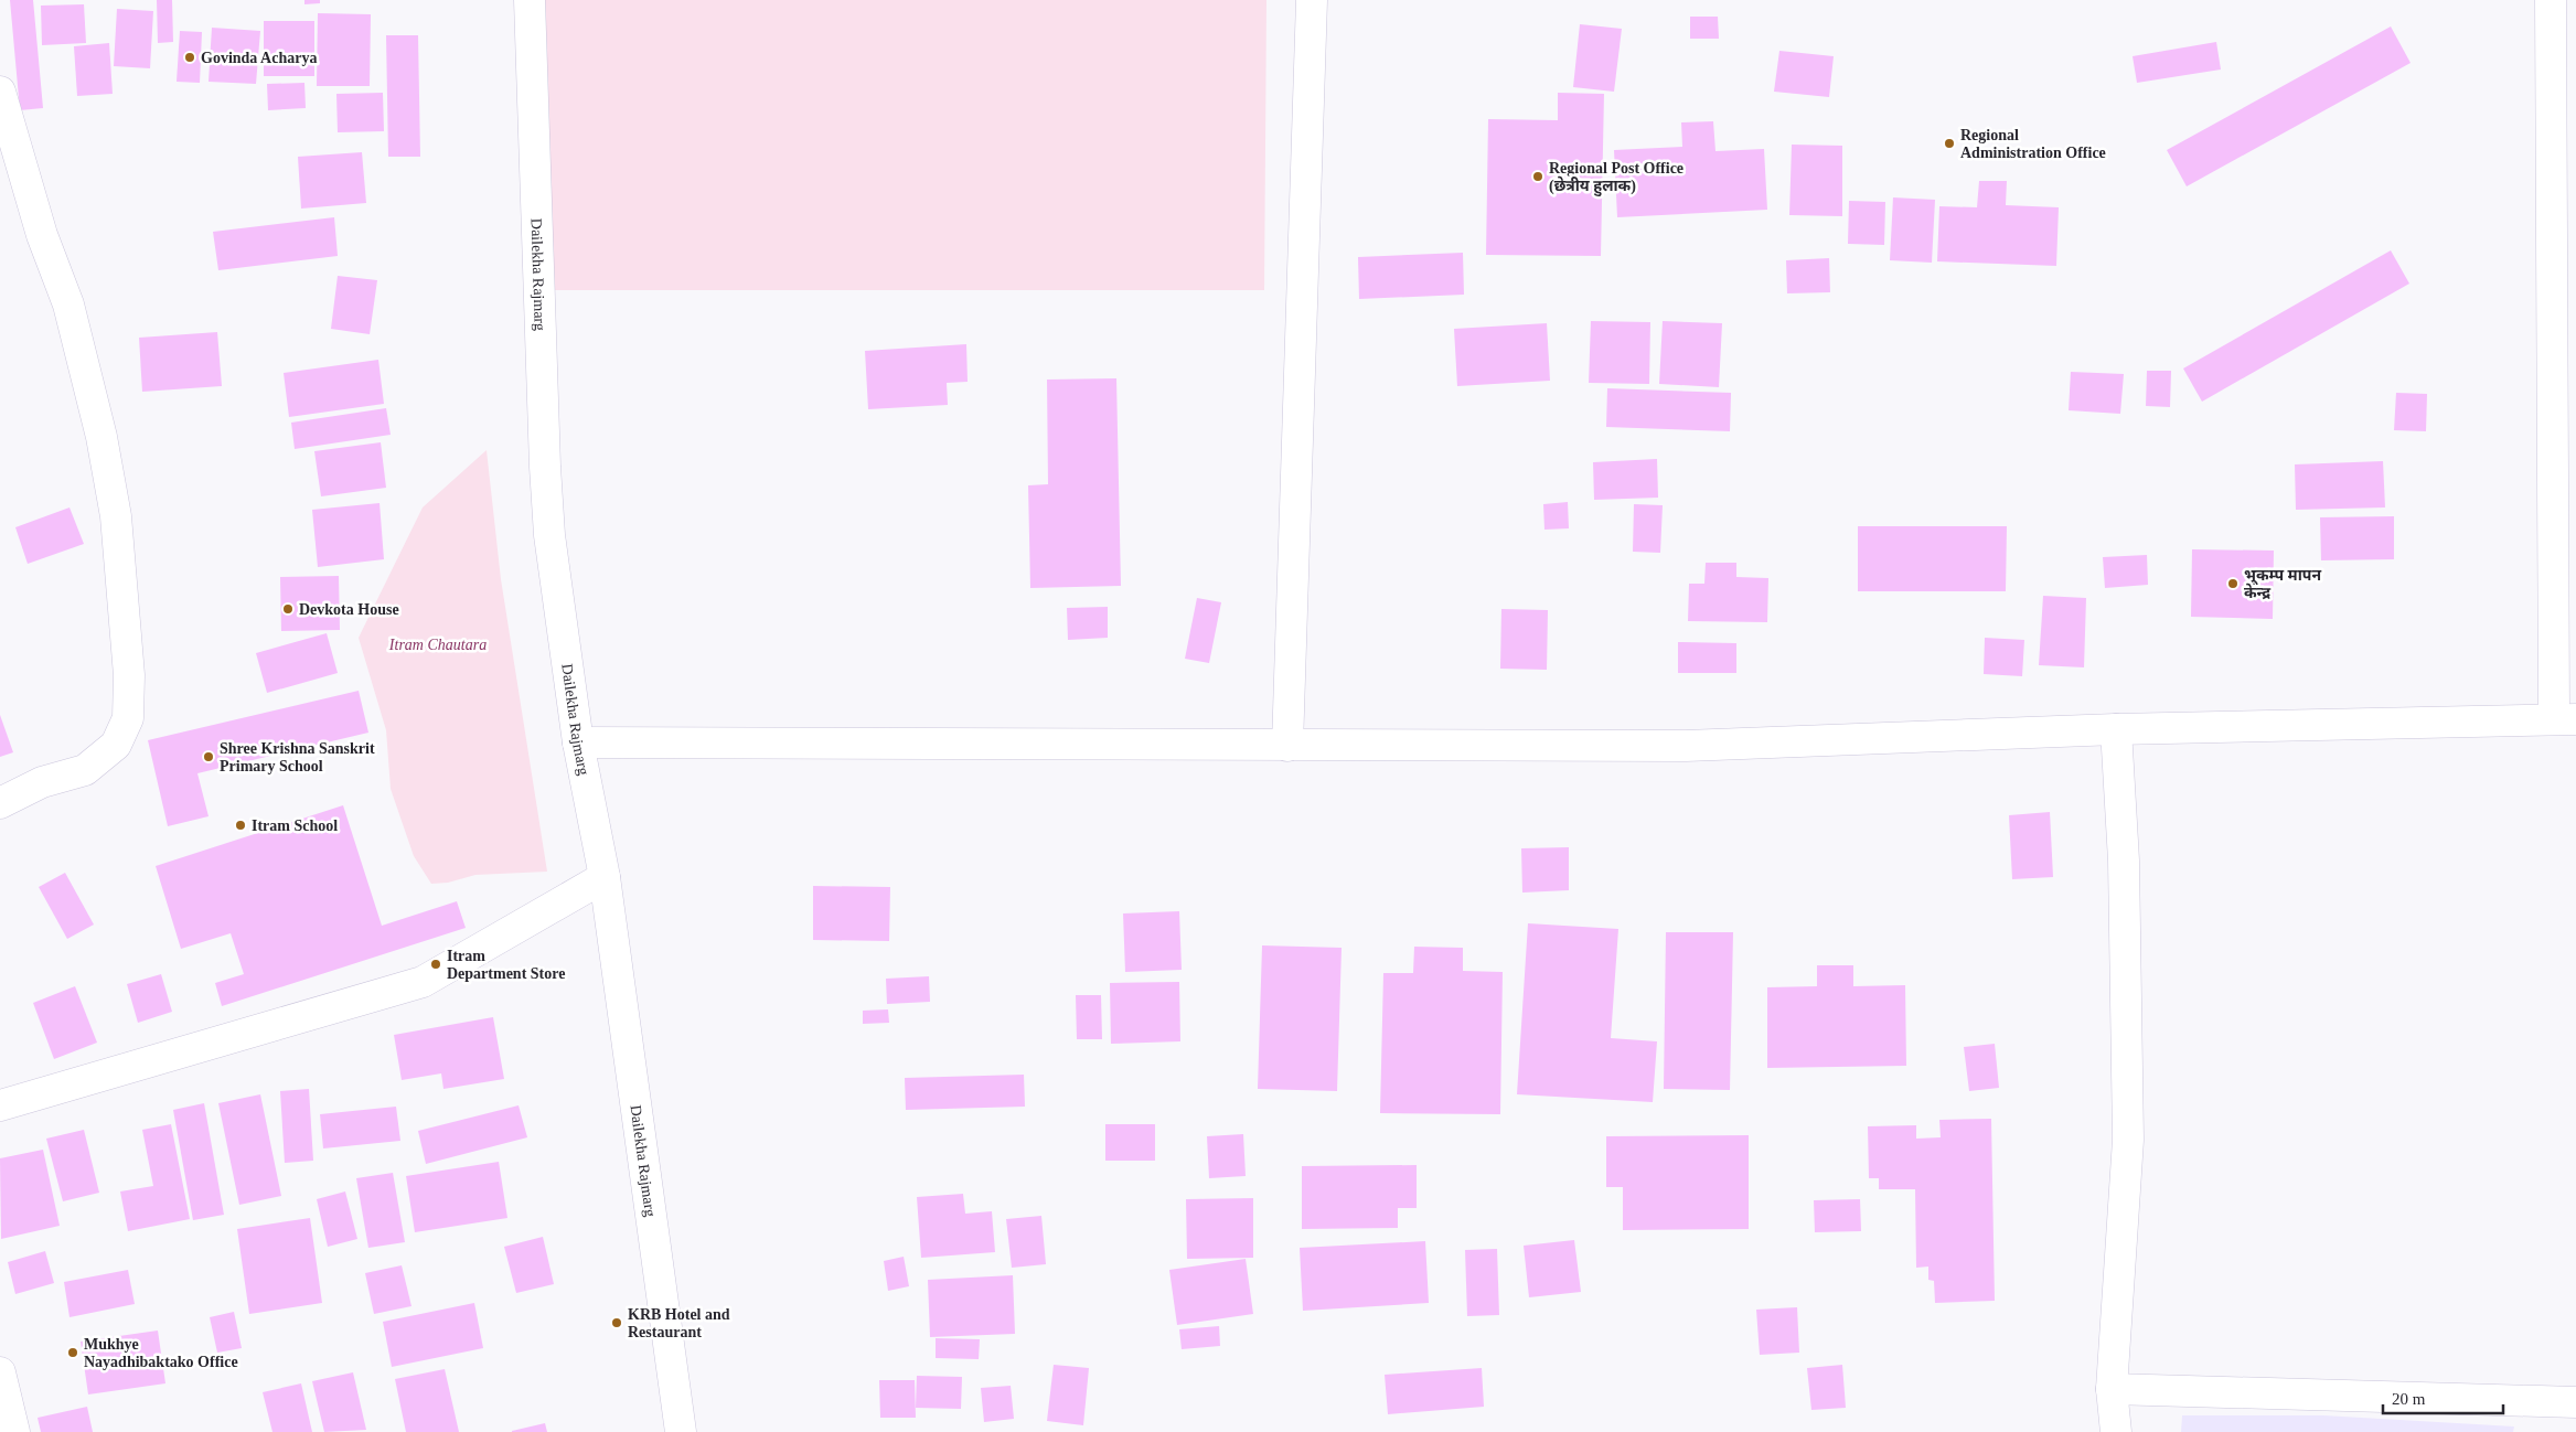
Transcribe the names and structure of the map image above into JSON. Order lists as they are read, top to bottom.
{
  "streets": {
    "street": ["Dailekha Rajmarg"]
  },
  "parks": ["Itram Chautara"],
  "places": [
    "Govinda Acharya",
    "Regional Administration Office",
    "Regional Post Office (छेत्रीय हुलाक)",
    "भूकम्प मापन केन्द्र",
    "Devkota House",
    "Shree Krishna Sanskrit Primary School",
    "Itram School",
    "Itram Department Store",
    "KRB Hotel and Restaurant",
    "Mukhye Nayadhibaktako Office"
  ],
  "scale_bar": "20 m"
}
